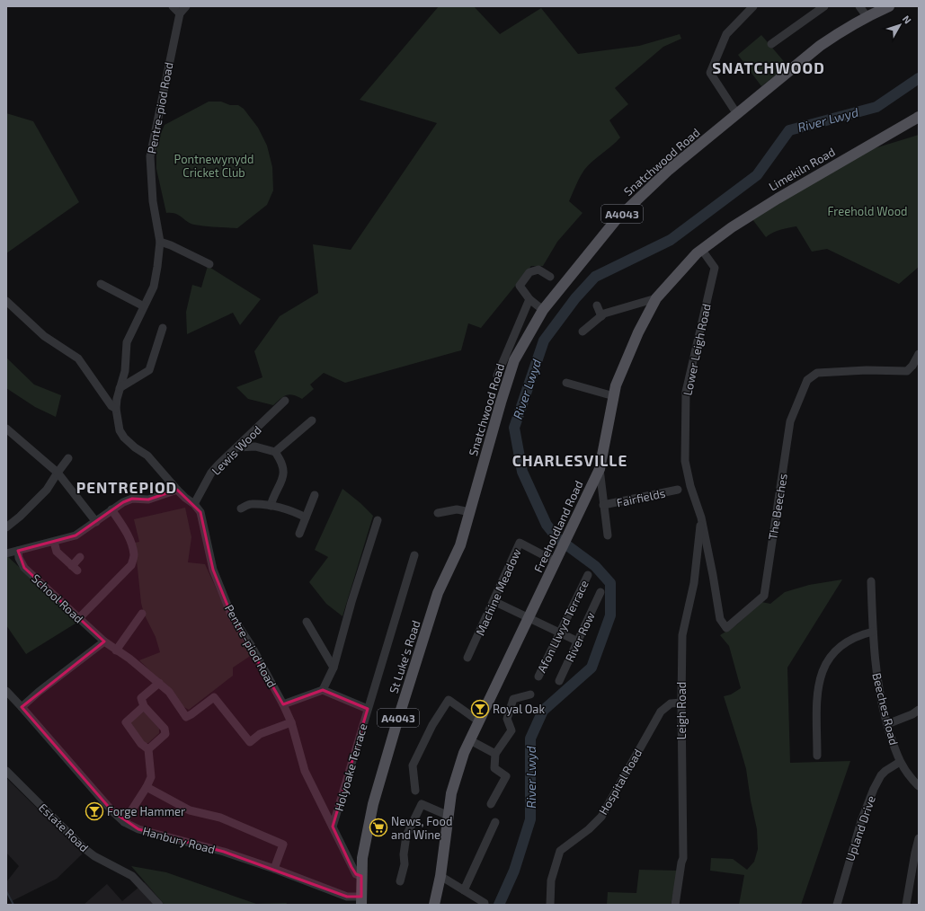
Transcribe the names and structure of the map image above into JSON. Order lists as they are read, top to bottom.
{
  "streets": {
    "main road": [
      "Snatchwood Road",
      "Limekiln Road",
      "A4043",
      "Freeholdland Road",
      "St Luke's Road"
    ],
    "street": [
      "Pentre-piod Road",
      "Lower Leigh Road",
      "Lewis Wood",
      "Fairfields",
      "The Beeches",
      "Machine Meadow",
      "School Road",
      "Afon Llwyd Terrace",
      "River Row",
      "Beeches Road",
      "Leigh Road",
      "Holyoake Terrace",
      "Hospital Road",
      "Estate Road",
      "Upland Drive",
      "Hanbury Road"
    ]
  },
  "crossings": [
    ["Pentre-piod Road", "Lewis Wood"],
    ["Pentre-piod Road", "School Road"],
    ["Pentre-piod Road", "St Luke's Road"],
    ["Pentre-piod Road", "Holyoake Terrace"],
    ["Snatchwood Road", "St Luke's Road"],
    ["Limekiln Road", "Lower Leigh Road"],
    ["Limekiln Road", "Freeholdland Road"],
    ["Lower Leigh Road", "The Beeches"],
    ["Lower Leigh Road", "Freeholdland Road"],
    ["Lower Leigh Road", "Leigh Road"],
    ["The Beeches", "Leigh Road"],
    ["Freeholdland Road", "Machine Meadow"],
    ["St Luke's Road", "Hanbury Road"],
    ["Beeches Road", "Upland Drive"],
    ["Leigh Road", "Hospital Road"]
  ],
  "districts": ["SNATCHWOOD", "CHARLESVILLE", "PENTREPIOD"],
  "water": ["River Lwyd"],
  "parks": ["Pontnewynydd Cricket Club", "Freehold Wood"],
  "places": {
    "bar": ["Royal Oak", "Forge Hammer"],
    "supermarket": ["News, Food and Wine"]
  },
  "north": "top right"
}
